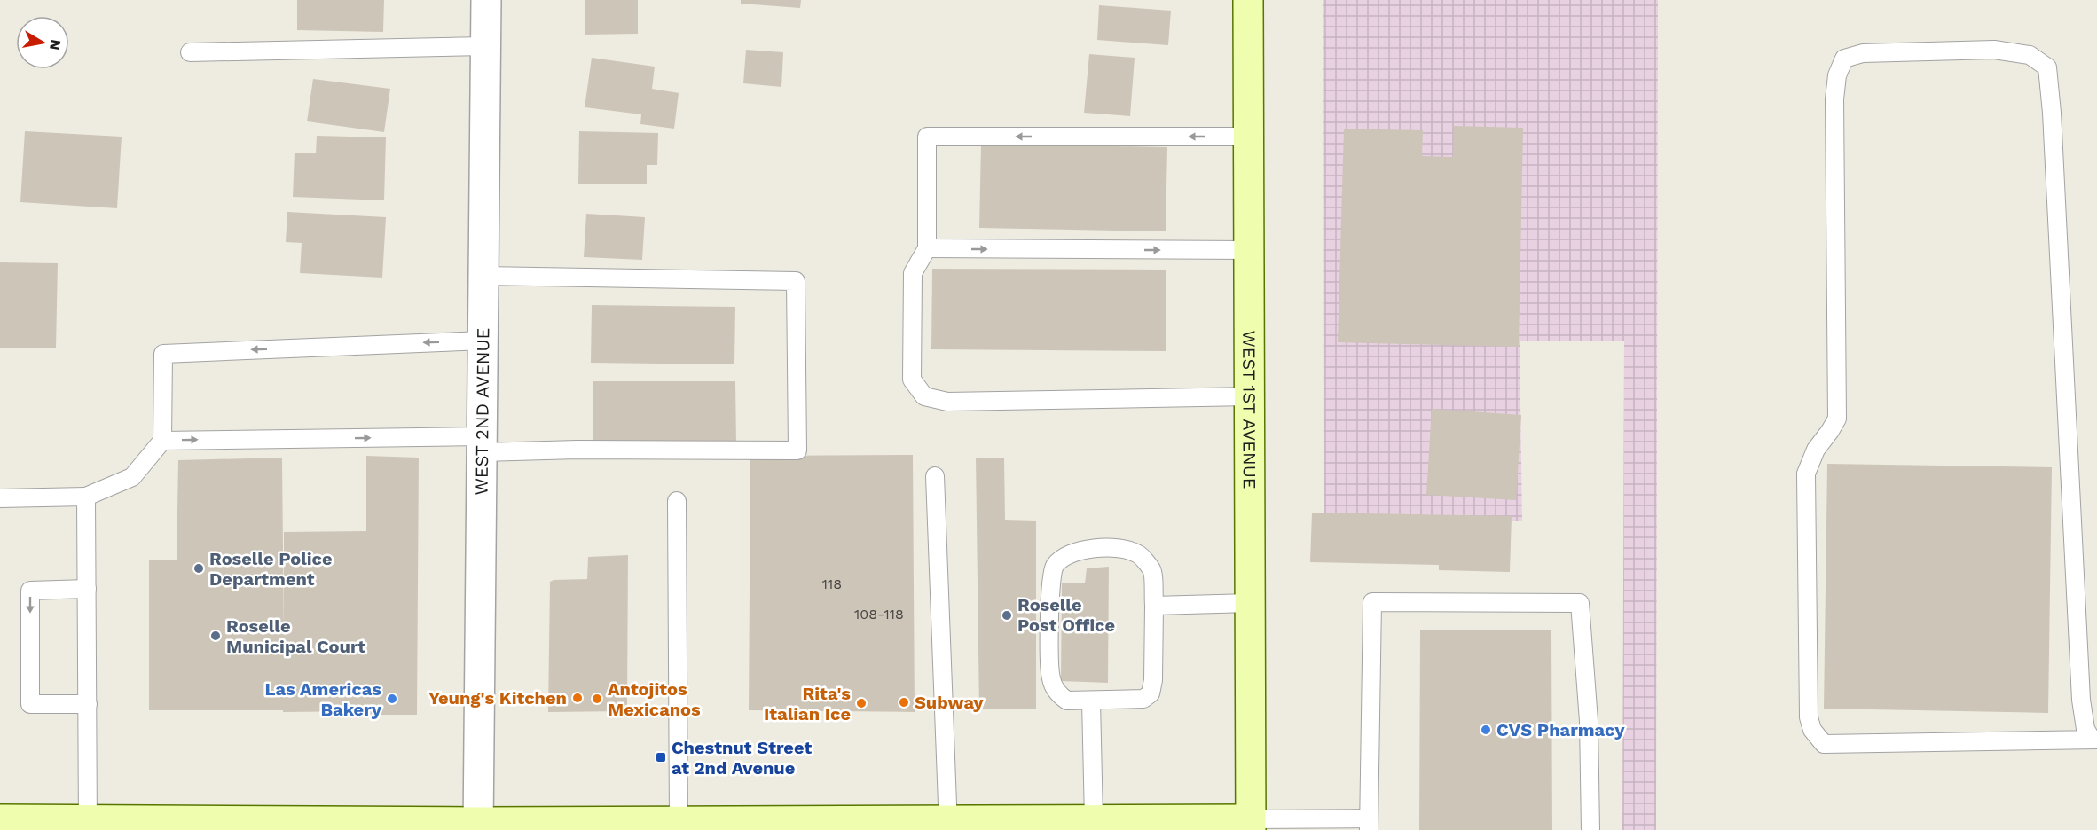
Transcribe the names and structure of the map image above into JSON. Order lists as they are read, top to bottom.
{
  "streets": {
    "street": ["WEST 1ST AVENUE", "WEST 2ND AVENUE"]
  },
  "places": {
    "other": [
      "Roselle Police Department",
      "Roselle Post Office",
      "Roselle Municipal Court",
      "Yeung's Kitchen",
      "Las Americas Bakery",
      "Antojitos Mexicanos",
      "Subway",
      "Rita's Italian Ice",
      "CVS Pharmacy"
    ],
    "transit": ["Chestnut Street at 2nd Avenue"]
  },
  "house_numbers": ["118", "108-118"],
  "north": "right"
}
